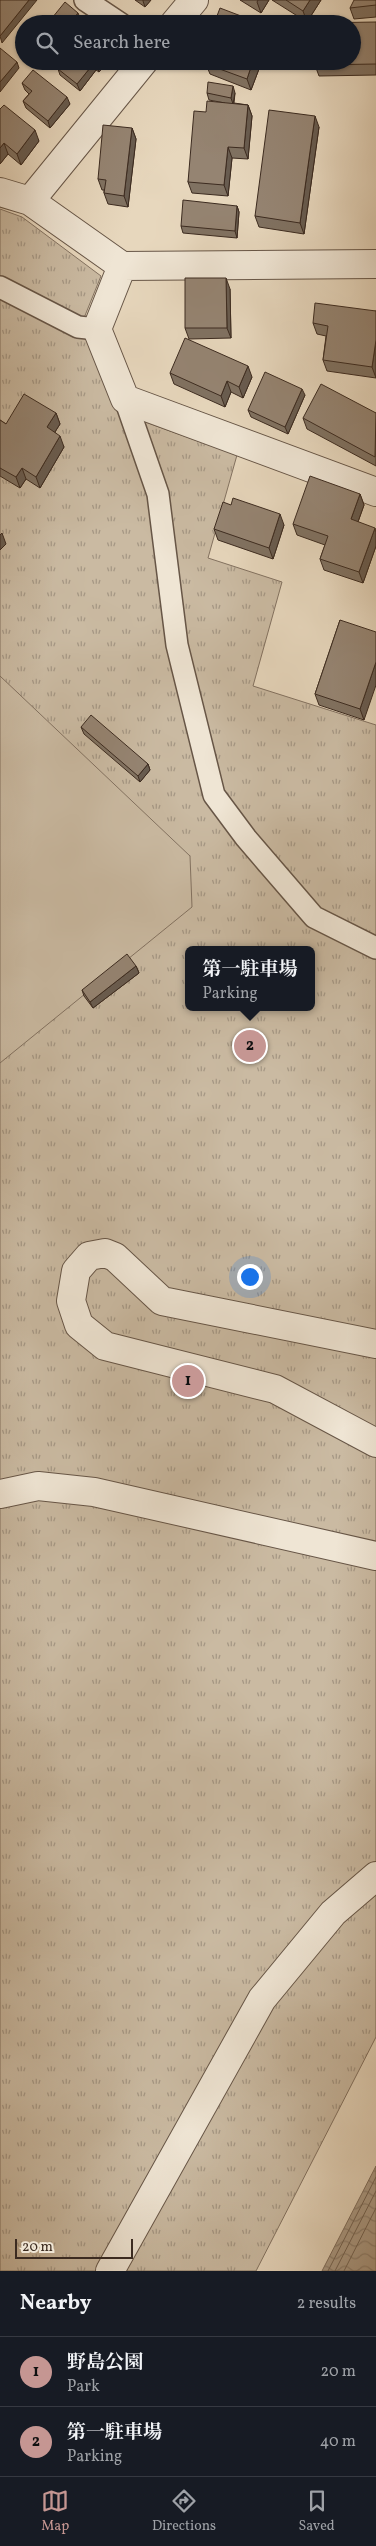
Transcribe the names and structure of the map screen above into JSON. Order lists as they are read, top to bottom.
{
  "scale_bar": "20 m",
  "page": {
    "search": "Search here",
    "popup": ["第一駐車場", "Parking"],
    "pins": ["2", "1"],
    "scale": "20 m",
    "heading": ["Nearby", "2 results"],
    "list": [
      {
        "mark": "1",
        "name": "野島公園",
        "note": "Park",
        "value": "20 m"
      },
      {
        "mark": "2",
        "name": "第一駐車場",
        "note": "Parking",
        "value": "40 m"
      }
    ],
    "nav": ["Map", "Directions", "Saved"]
  }
}
